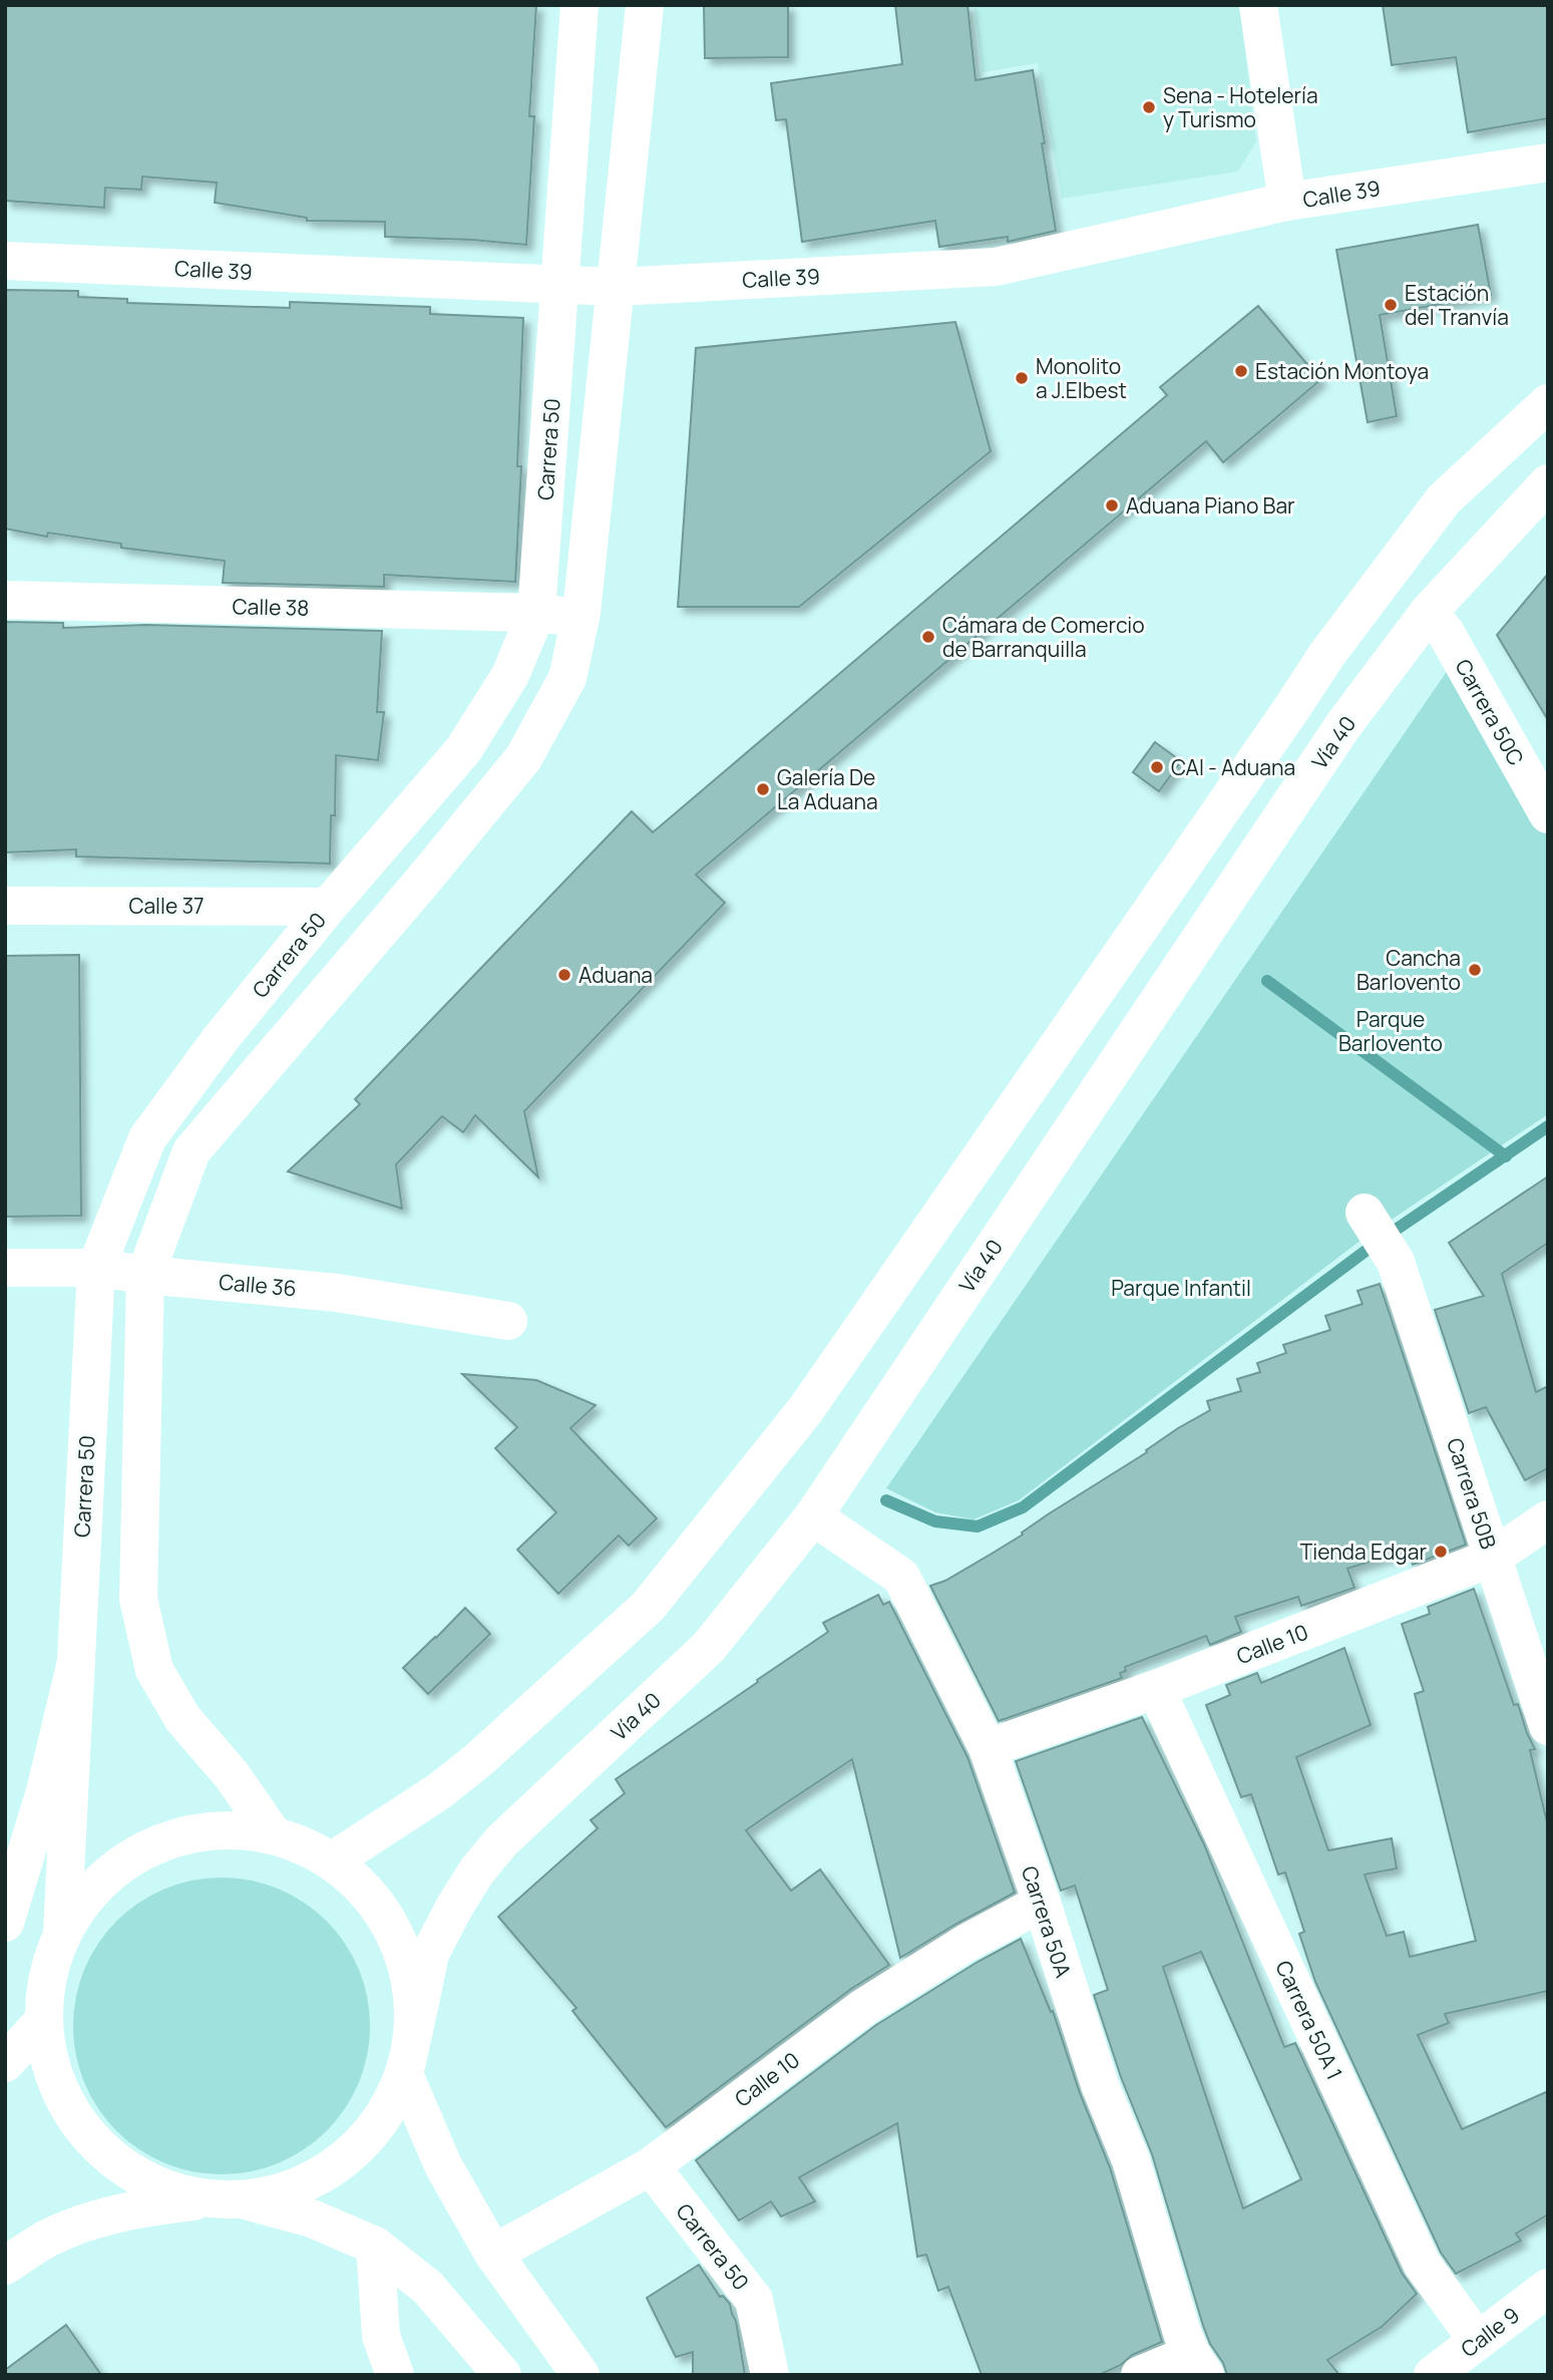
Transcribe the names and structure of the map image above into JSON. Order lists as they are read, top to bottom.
{
  "streets": {
    "main road": [
      "Calle 39",
      "Carrera 50",
      "Calle 38",
      "Carrera 50C",
      "Vía 40",
      "Calle 37",
      "Calle 36",
      "Carrera 50B",
      "Calle 10",
      "Carrera 50A",
      "Carrera 50A 1",
      "Calle 9"
    ]
  },
  "crossings": [
    ["Calle 39", "Carrera 50"],
    ["Carrera 50", "Calle 38"],
    ["Carrera 50", "Calle 37"],
    ["Carrera 50", "Calle 36"],
    ["Carrera 50", "Calle 10"],
    ["Carrera 50C", "Vía 40"],
    ["Vía 40", "Carrera 50A"],
    ["Carrera 50B", "Calle 10"],
    ["Calle 10", "Carrera 50A"],
    ["Calle 10", "Carrera 50A 1"],
    ["Carrera 50A 1", "Calle 9"]
  ],
  "parks": ["Parque Barlovento", "Parque Infantil"],
  "places": [
    "Sena - Hotelería y Turismo",
    "Estación del Tranvía",
    "Estación Montoya",
    "Monolito a J.Elbest",
    "Aduana Piano Bar",
    "Cámara de Comercio de Barranquilla",
    "CAI - Aduana",
    "Galería De La Aduana",
    "Cancha Barlovento",
    "Aduana",
    "Tienda Edgar"
  ]
}
